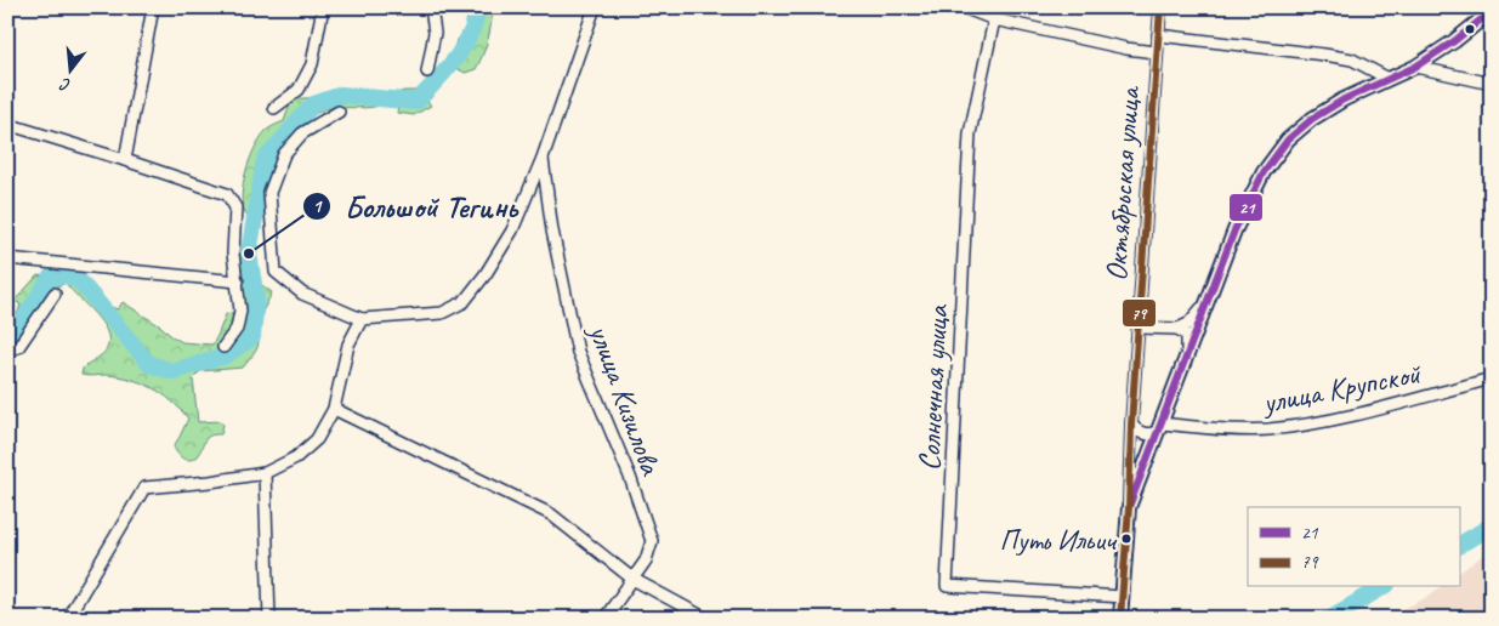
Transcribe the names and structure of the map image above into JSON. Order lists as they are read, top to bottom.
{
  "streets": {
    "main road": ["Октябрьская улица"],
    "street": ["улица Крупской", "Солнечная улица", "улица Кизилова"]
  },
  "crossings": [
    ["Октябрьская улица", "улица Крупской"],
    ["Октябрьская улица", "Солнечная улица"]
  ],
  "places": ["Большой Тегинь", "Путь Ильич"],
  "lines": ["transit line 79", "transit line 21"],
  "legend": ["21", "79"],
  "north": "bottom"
}
